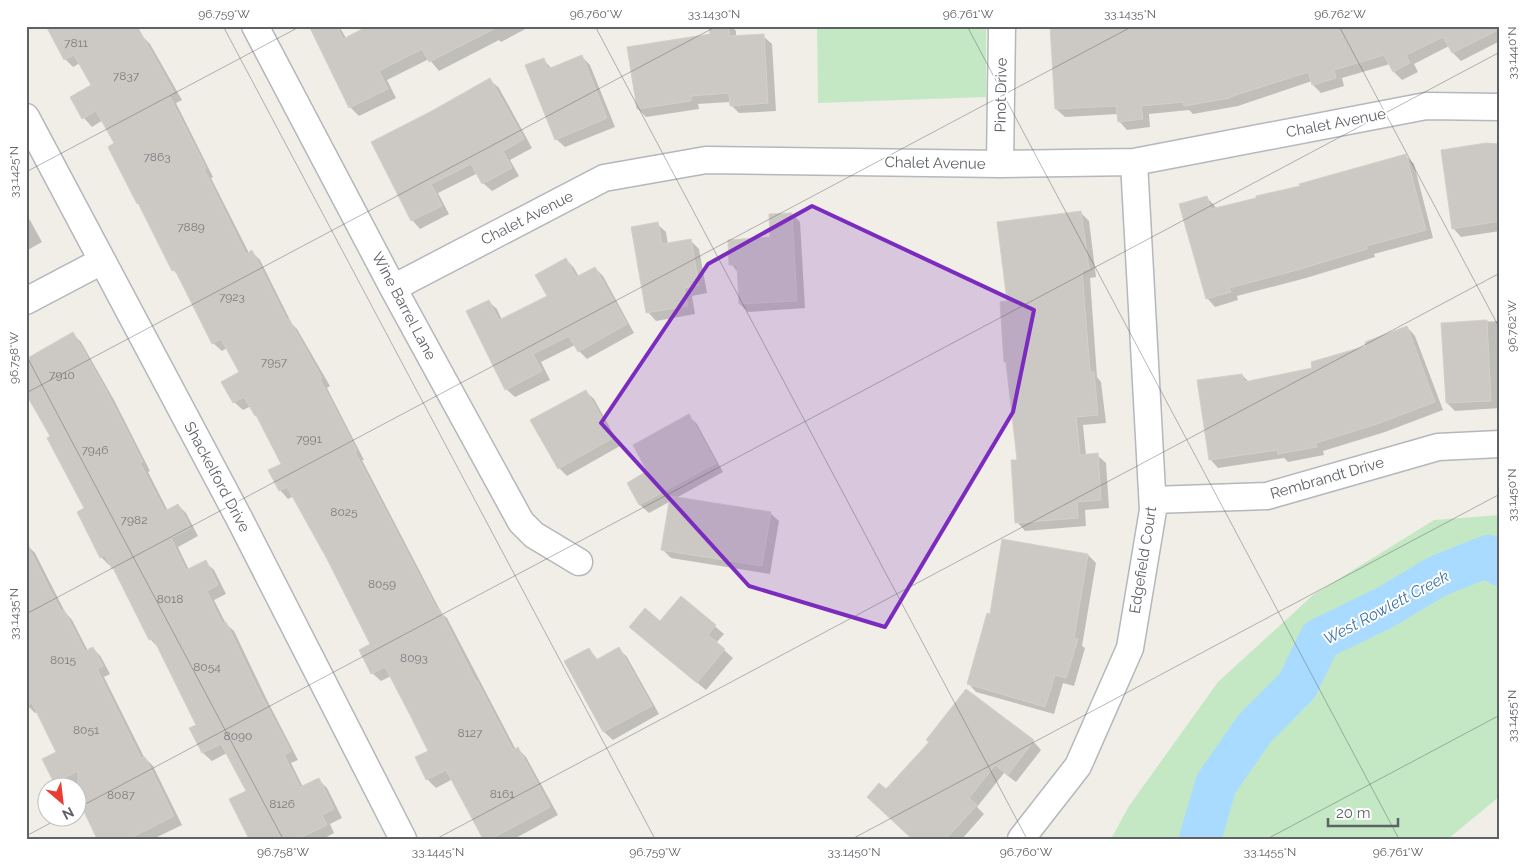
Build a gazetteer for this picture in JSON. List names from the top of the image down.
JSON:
{
  "streets": {
    "street": [
      "Pinot Drive",
      "Chalet Avenue",
      "Wine Barrel Lane",
      "Shackelford Drive",
      "Rembrandt Drive",
      "Edgefield Court"
    ]
  },
  "crossings": [
    ["Pinot Drive", "Chalet Avenue"],
    ["Chalet Avenue", "Wine Barrel Lane"],
    ["Chalet Avenue", "Edgefield Court"],
    ["Rembrandt Drive", "Edgefield Court"]
  ],
  "water": ["West Rowlett Creek"],
  "house_numbers": [
    "7811",
    "7837",
    "7863",
    "7889",
    "7923",
    "7957",
    "7910",
    "7991",
    "7946",
    "8025",
    "7982",
    "8059",
    "8018",
    "8093",
    "8015",
    "8054",
    "8051",
    "8127",
    "8090",
    "8161",
    "8087",
    "8126"
  ],
  "scale_bar": "20 m",
  "north": "bottom right",
  "coordinates": [
    "96.759°W",
    "96.760°W",
    "33.1430°N",
    "96.761°W",
    "33.1435°N",
    "96.762°W",
    "33.1440°N",
    "33.1425°N",
    "96.758°W",
    "33.1450°N",
    "33.1455°N",
    "33.1445°N"
  ]
}
